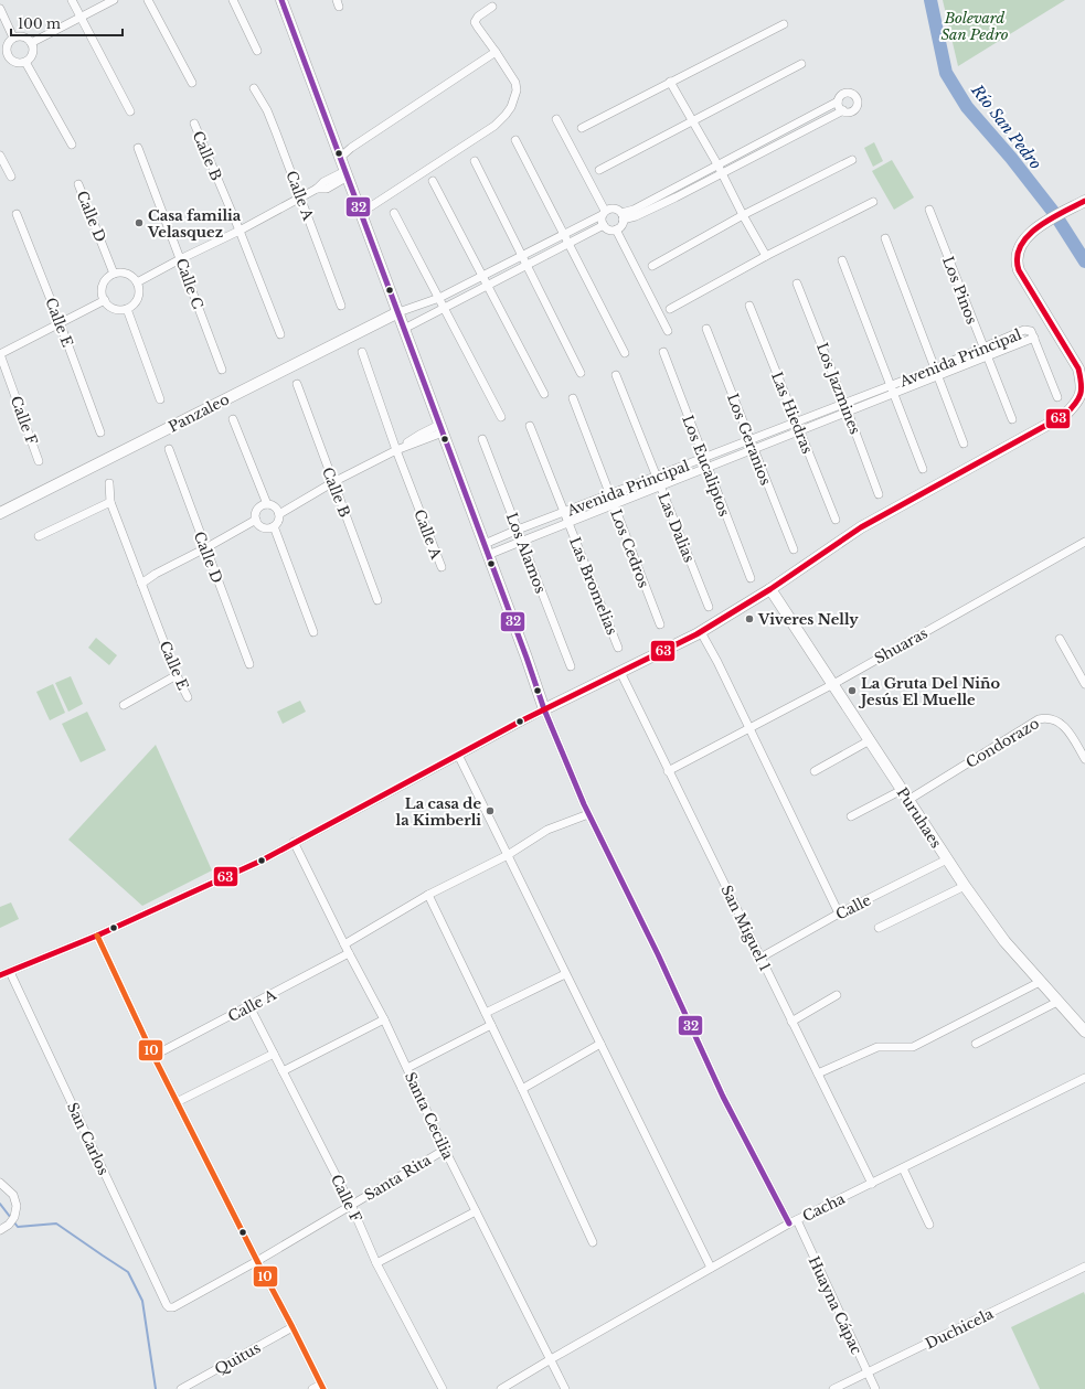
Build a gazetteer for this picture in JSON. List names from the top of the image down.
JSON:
{
  "streets": {
    "street": [
      "Calle B",
      "Calle A",
      "Calle D",
      "Calle C",
      "Los Pinos",
      "Calle E",
      "Avenida Principal",
      "Los Jazmines",
      "Panzaleo",
      "Las Hiedras",
      "Calle F",
      "Los Geranios",
      "Los Eucaliptos",
      "Las Dalias",
      "Los Cedros",
      "Los Alamos",
      "Las Bromelias",
      "Shuaras",
      "Condorazo",
      "Puruhaes",
      "Calle",
      "San Miguel 1",
      "Santa Cecilia",
      "San Carlos",
      "Santa Rita",
      "Cacha",
      "Huayna Cápac",
      "Duchicela",
      "Quitus"
    ]
  },
  "crossings": [
    ["Calle A", "Calle F"],
    ["Calle A", "Santa Cecilia"],
    ["Los Pinos", "Avenida Principal"],
    ["Avenida Principal", "Los Jazmines"],
    ["Avenida Principal", "Las Hiedras"],
    ["Avenida Principal", "Los Geranios"],
    ["Avenida Principal", "Los Eucaliptos"],
    ["Avenida Principal", "Las Dalias"],
    ["Avenida Principal", "Los Cedros"],
    ["Avenida Principal", "Los Alamos"],
    ["Avenida Principal", "Las Bromelias"],
    ["Calle F", "Santa Rita"],
    ["Shuaras", "Puruhaes"],
    ["Shuaras", "San Miguel 1"],
    ["Condorazo", "Puruhaes"],
    ["Puruhaes", "Calle"],
    ["Calle", "San Miguel 1"],
    ["San Miguel 1", "Cacha"],
    ["Santa Cecilia", "Santa Rita"],
    ["Santa Cecilia", "Cacha"],
    ["San Carlos", "Santa Rita"],
    ["Cacha", "Huayna Cápac"],
    ["Huayna Cápac", "Duchicela"]
  ],
  "water": ["Río San Pedro"],
  "parks": ["Bolevard San Pedro"],
  "places": [
    "Casa familia Velasquez",
    "Viveres Nelly",
    "La Gruta Del Niño Jesús El Muelle",
    "La casa de la Kimberli"
  ],
  "lines": ["transit line 32", "transit line 63", "transit line 10"],
  "scale_bar": "100 m"
}
